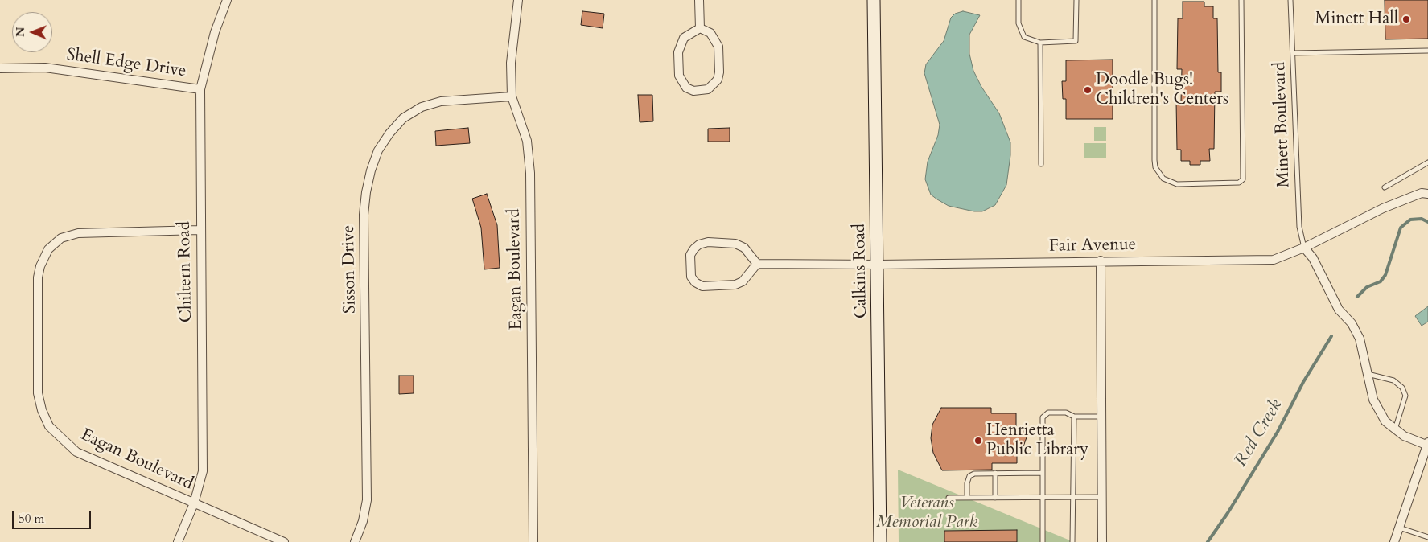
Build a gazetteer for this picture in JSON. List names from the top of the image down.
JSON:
{
  "streets": {
    "main road": ["Calkins Road"],
    "street": [
      "Shell Edge Drive",
      "Fair Avenue",
      "Sisson Drive",
      "Eagan Boulevard",
      "Chiltern Road"
    ],
    "lane": ["Minett Boulevard"]
  },
  "crossings": [
    ["Shell Edge Drive", "Chiltern Road"],
    ["Minett Boulevard", "Fair Avenue"],
    ["Fair Avenue", "Calkins Road"],
    ["Sisson Drive", "Eagan Boulevard"],
    ["Eagan Boulevard", "Chiltern Road"]
  ],
  "water": ["Red Creek"],
  "parks": ["Veterans Memorial Park"],
  "places": ["Minett Hall", "Doodle Bugs! Children's Centers", "Henrietta Public Library"],
  "scale_bar": "50 m",
  "north": "left"
}
